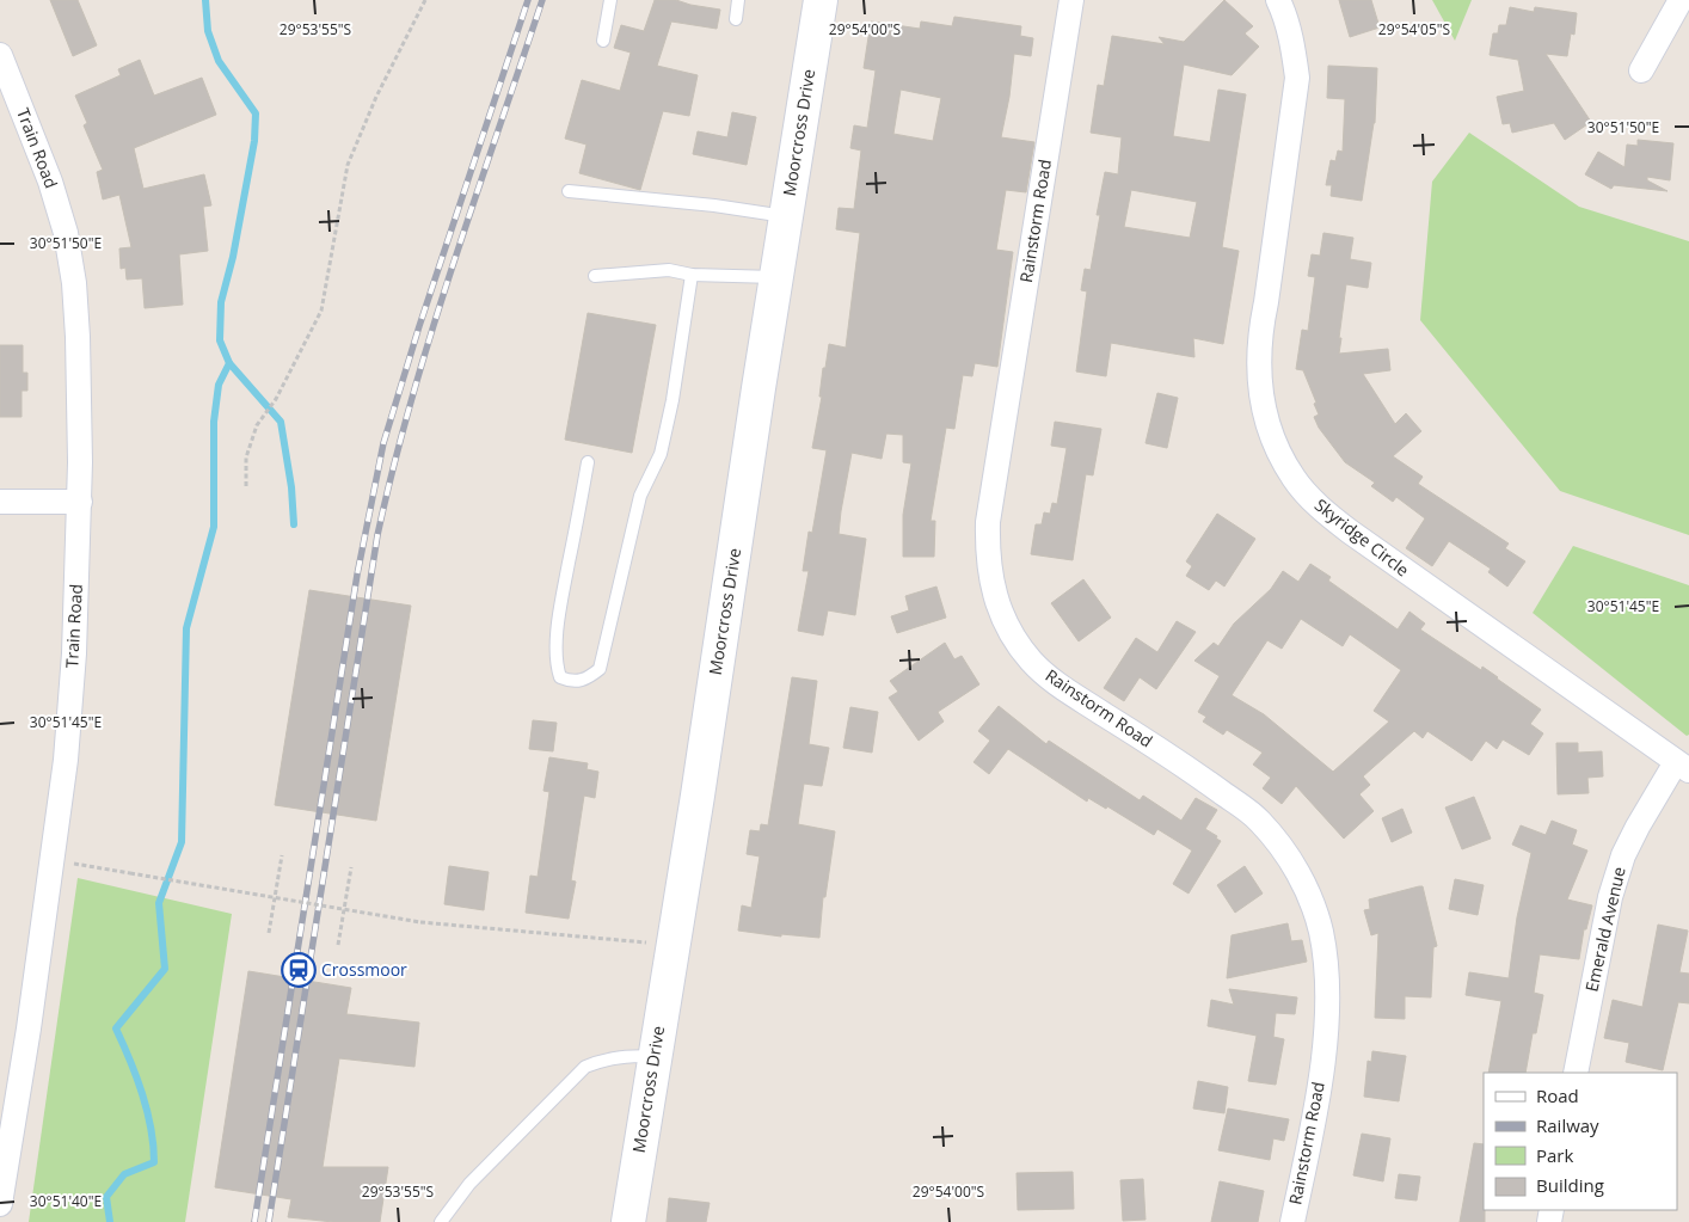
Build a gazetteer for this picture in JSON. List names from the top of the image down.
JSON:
{
  "streets": {
    "street": [
      "Moorcross Drive",
      "Train Road",
      "Rainstorm Road",
      "Skyridge Circle",
      "Emerald Avenue"
    ]
  },
  "crossings": [
    ["Skyridge Circle", "Emerald Avenue"]
  ],
  "places": {
    "station": ["Crossmoor"]
  },
  "legend": [
    "Road",
    "Railway",
    "Park",
    "Building"
  ],
  "coordinates": [
    "29°53'55\"S",
    "29°54'00\"S",
    "29°54'05\"S",
    "30°51'50\"E",
    "30°51'45\"E",
    "30°51'40\"E"
  ]
}
